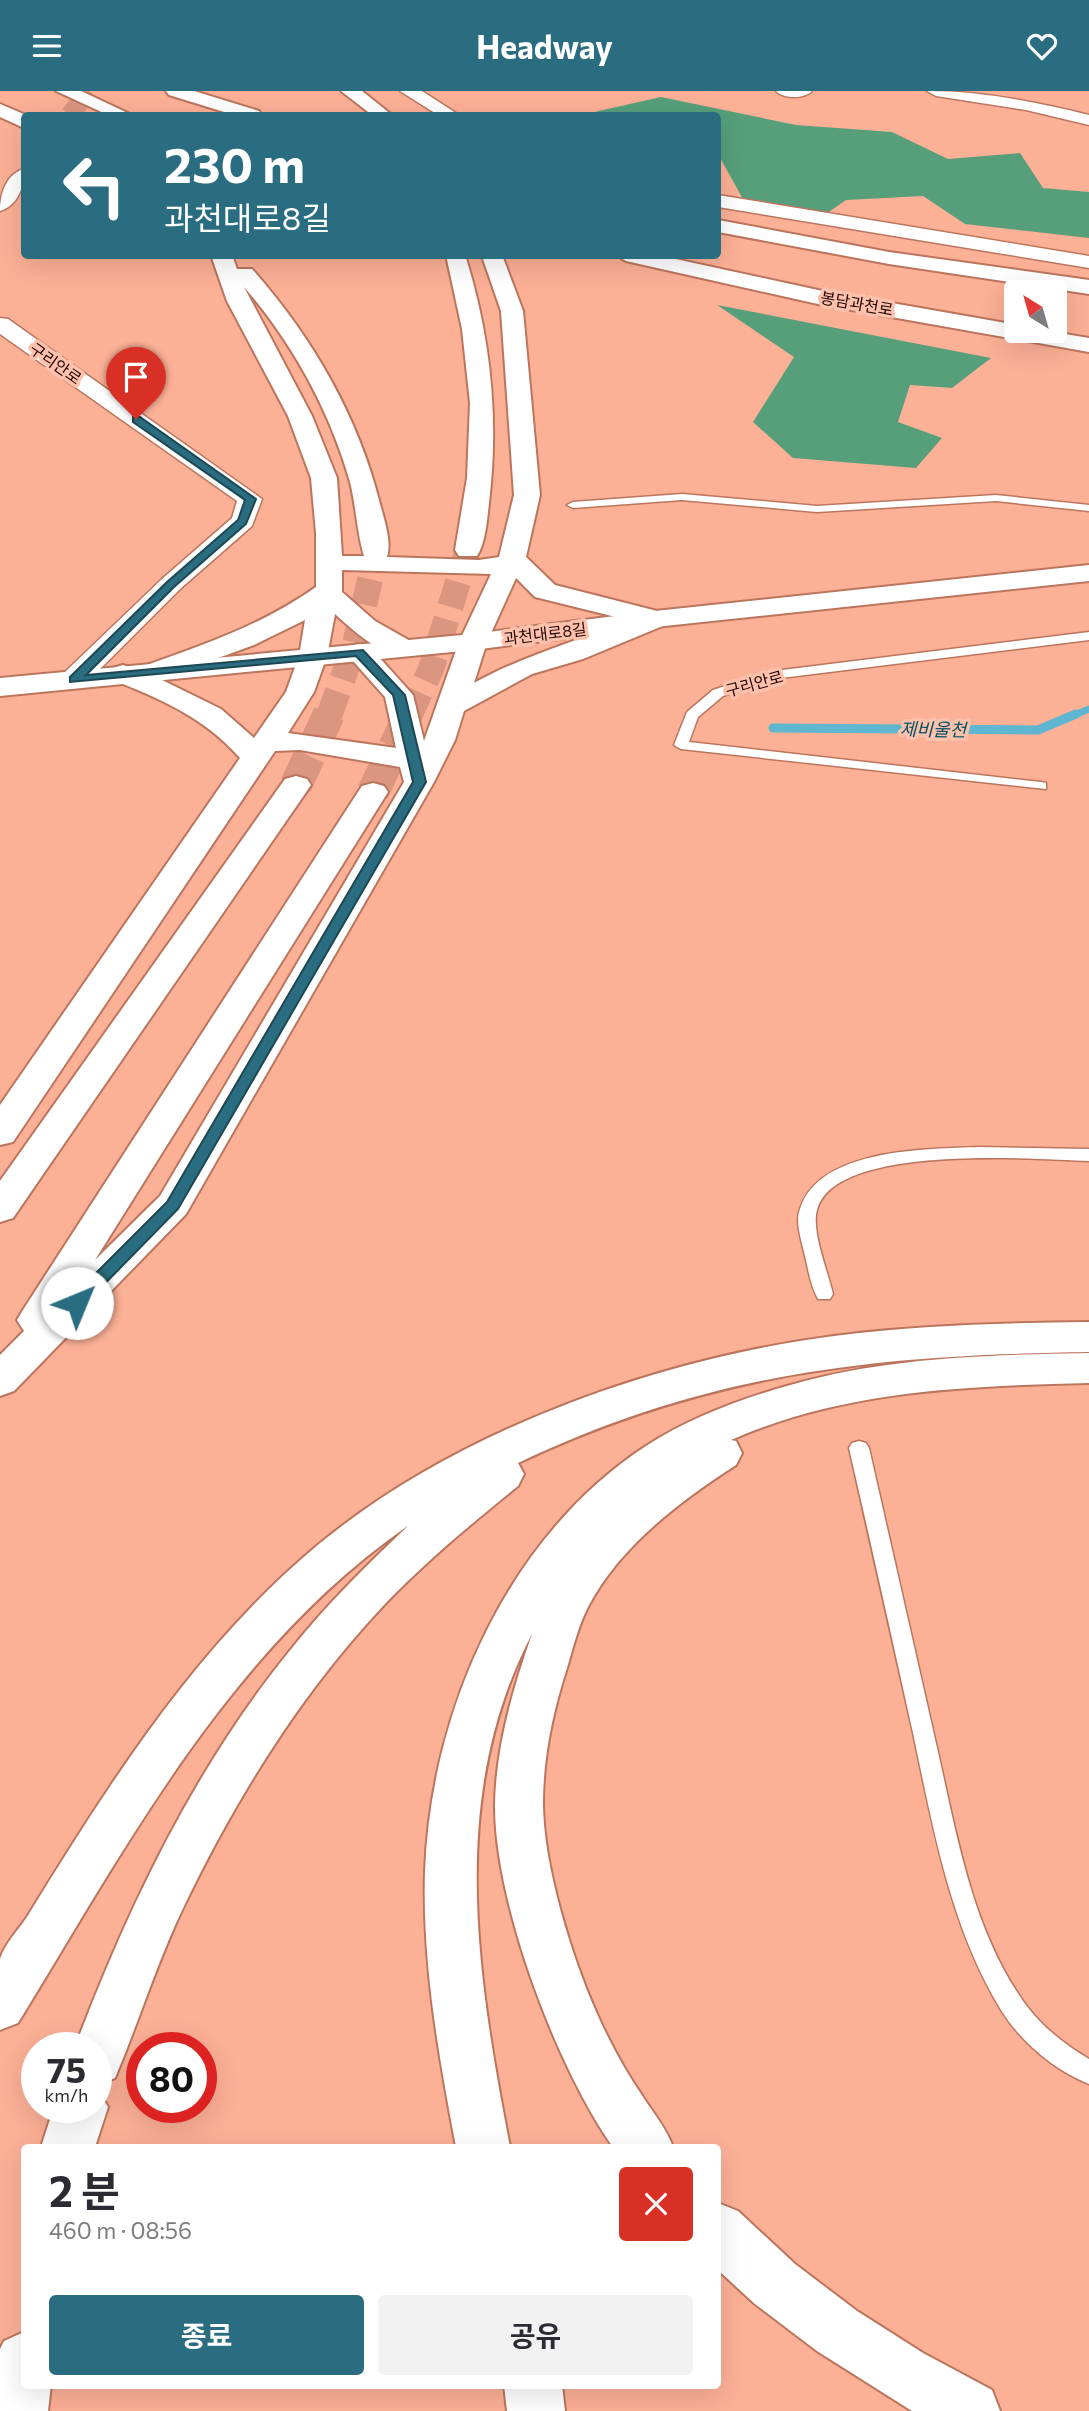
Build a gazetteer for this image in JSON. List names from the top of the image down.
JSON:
{
  "streets": {
    "main road": ["봉담과천로", "과천대로8길"],
    "street": ["구리안로"]
  },
  "crossings": [
    ["구리안로", "과천대로8길"]
  ],
  "water": ["제비울천"],
  "north": "top left",
  "page": {
    "header": "Headway",
    "turn": ["230 m", "과천대로8길"],
    "speed": "75 km/h",
    "limit": "80",
    "heading": ["2 분", "460 m · 08:56"],
    "buttons": ["종료", "공유"]
  }
}
